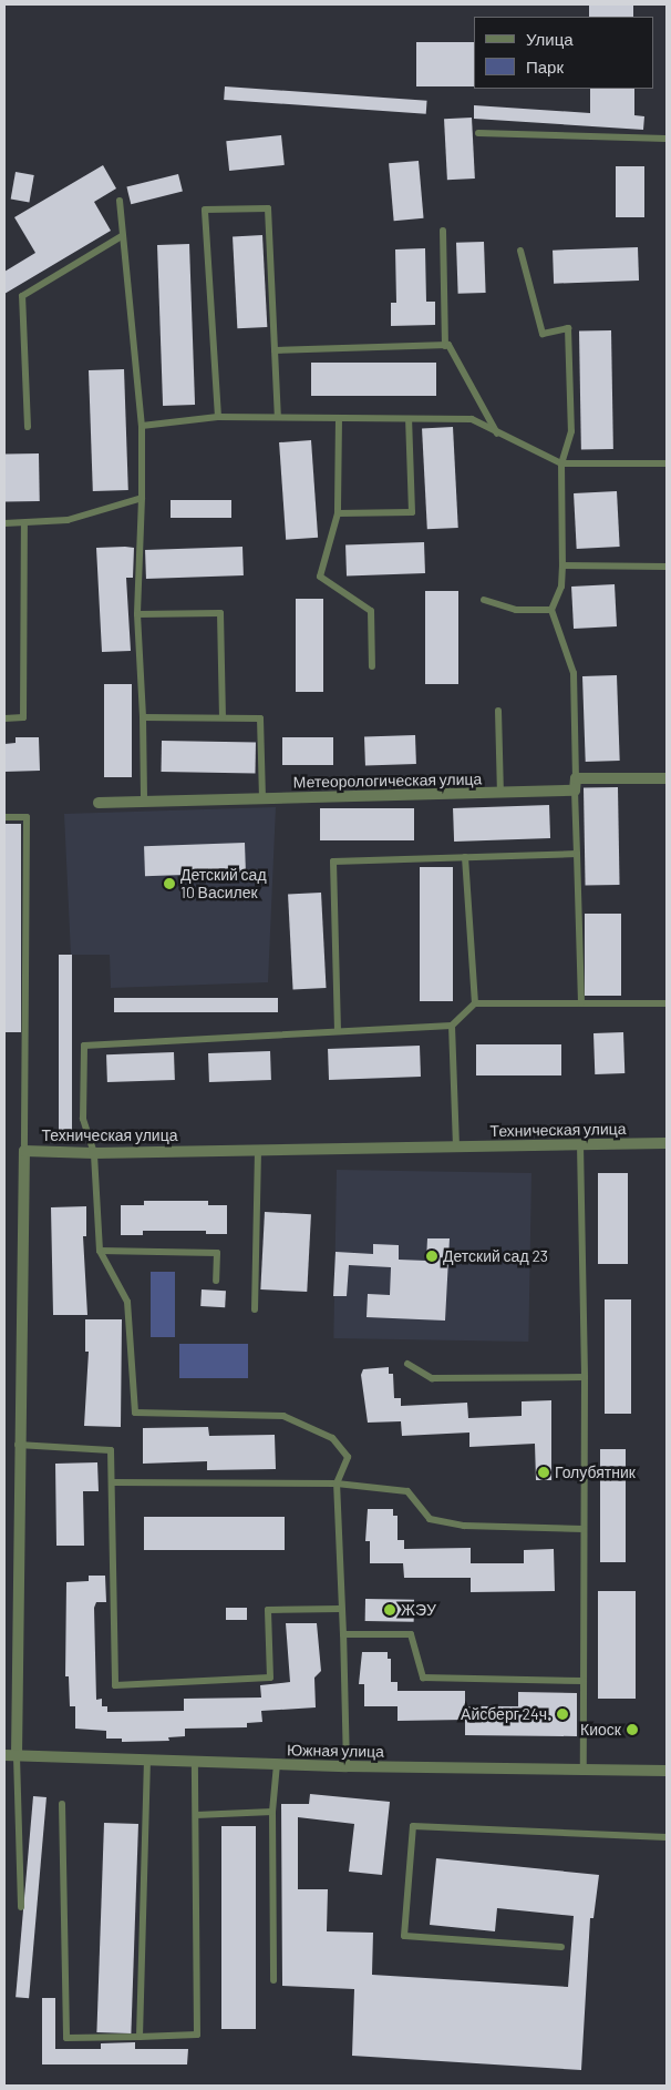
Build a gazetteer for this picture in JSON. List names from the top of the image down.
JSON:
{
  "streets": {
    "street": ["Метеорологическая улица", "Техническая улица", "Южная улица"]
  },
  "crossings": [
    ["Техническая улица", "Южная улица"]
  ],
  "places": [
    "Детский сад 10 Василек",
    "Детский сад 23",
    "Голубятник",
    "ЖЭУ",
    "Айсберг 24ч.",
    "Киоск"
  ],
  "legend": ["Улица", "Парк"]
}
